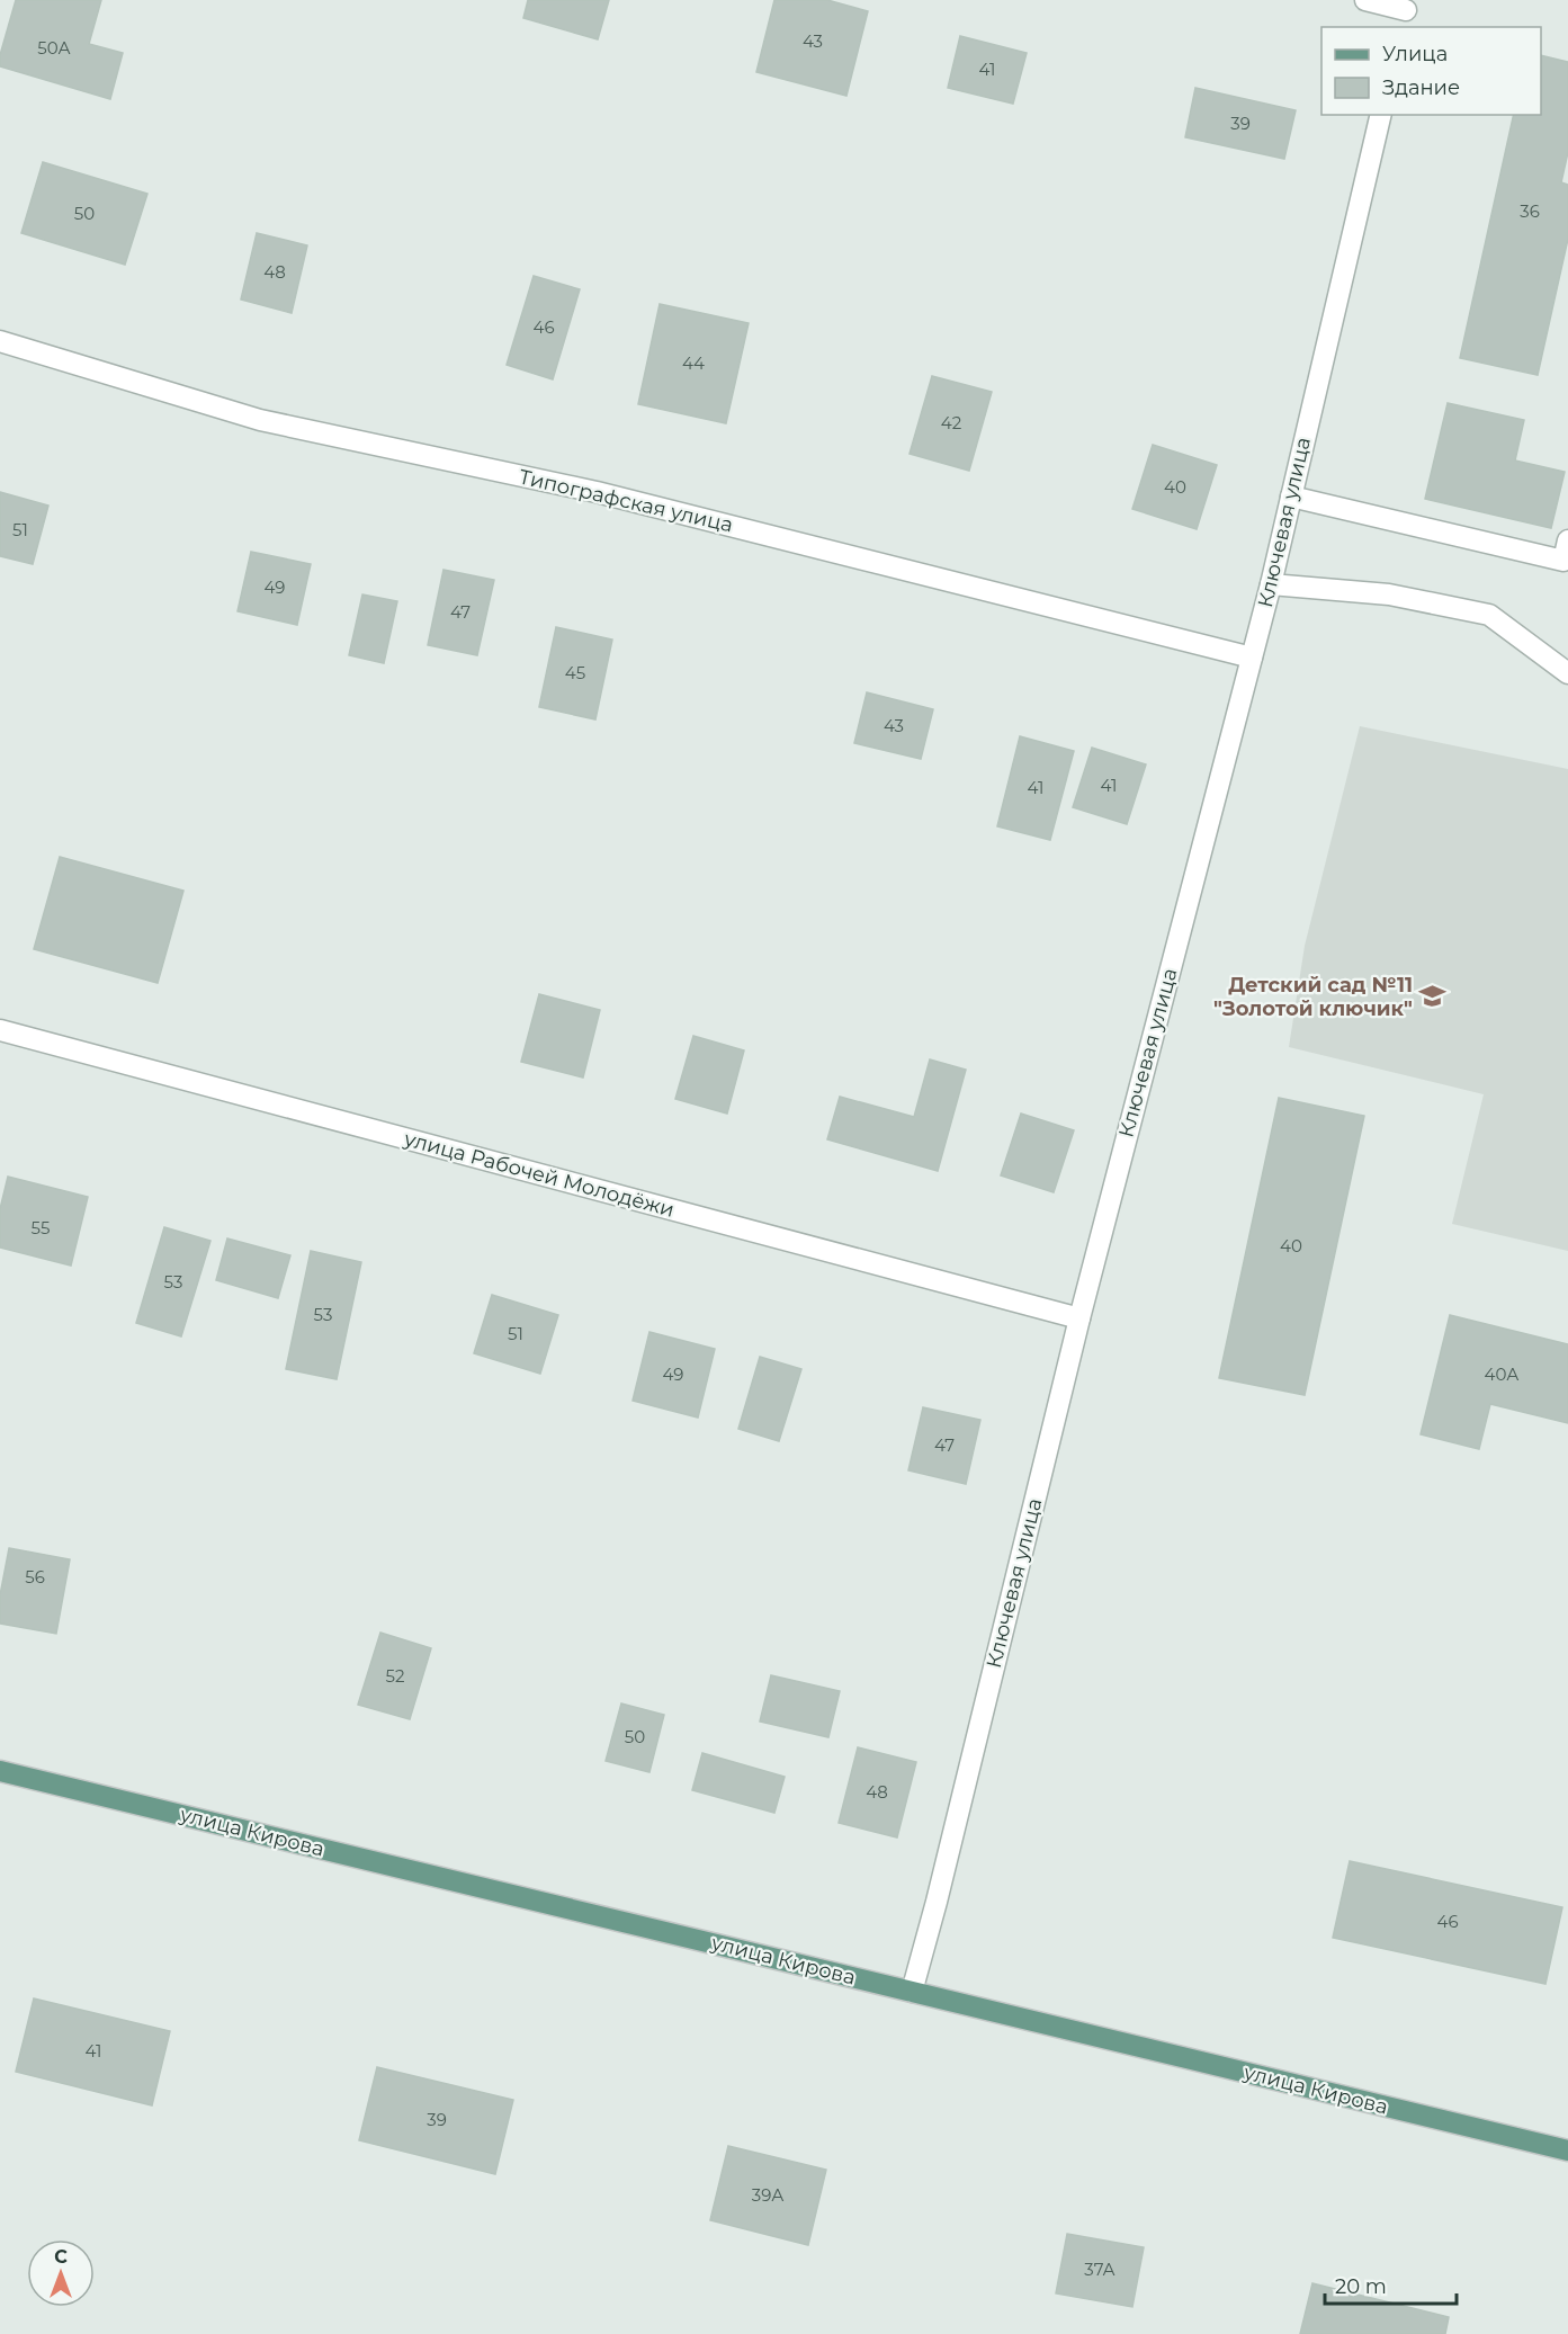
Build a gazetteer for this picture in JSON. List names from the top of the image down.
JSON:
{
  "streets": {
    "main road": ["улица Кирова"],
    "street": ["Типографская улица", "Ключевая улица", "улица Рабочей Молодёжи"]
  },
  "crossings": [
    ["Типографская улица", "Ключевая улица"],
    ["Ключевая улица", "улица Рабочей Молодёжи"],
    ["Ключевая улица", "улица Кирова"]
  ],
  "places": {
    "school or university": ["Детский сад №11 \"Золотой ключик\""]
  },
  "house_numbers": [
    "43",
    "50А",
    "41",
    "39",
    "36",
    "50",
    "48",
    "46",
    "44",
    "42",
    "40",
    "51",
    "49",
    "47",
    "45",
    "43",
    "41",
    "41",
    "55",
    "40",
    "53",
    "53",
    "51",
    "49",
    "40А",
    "47",
    "56",
    "52",
    "50",
    "48",
    "46",
    "41",
    "39",
    "39А",
    "37А"
  ],
  "legend": ["Улица", "Здание"],
  "scale_bar": "20 m",
  "north": "top"
}
